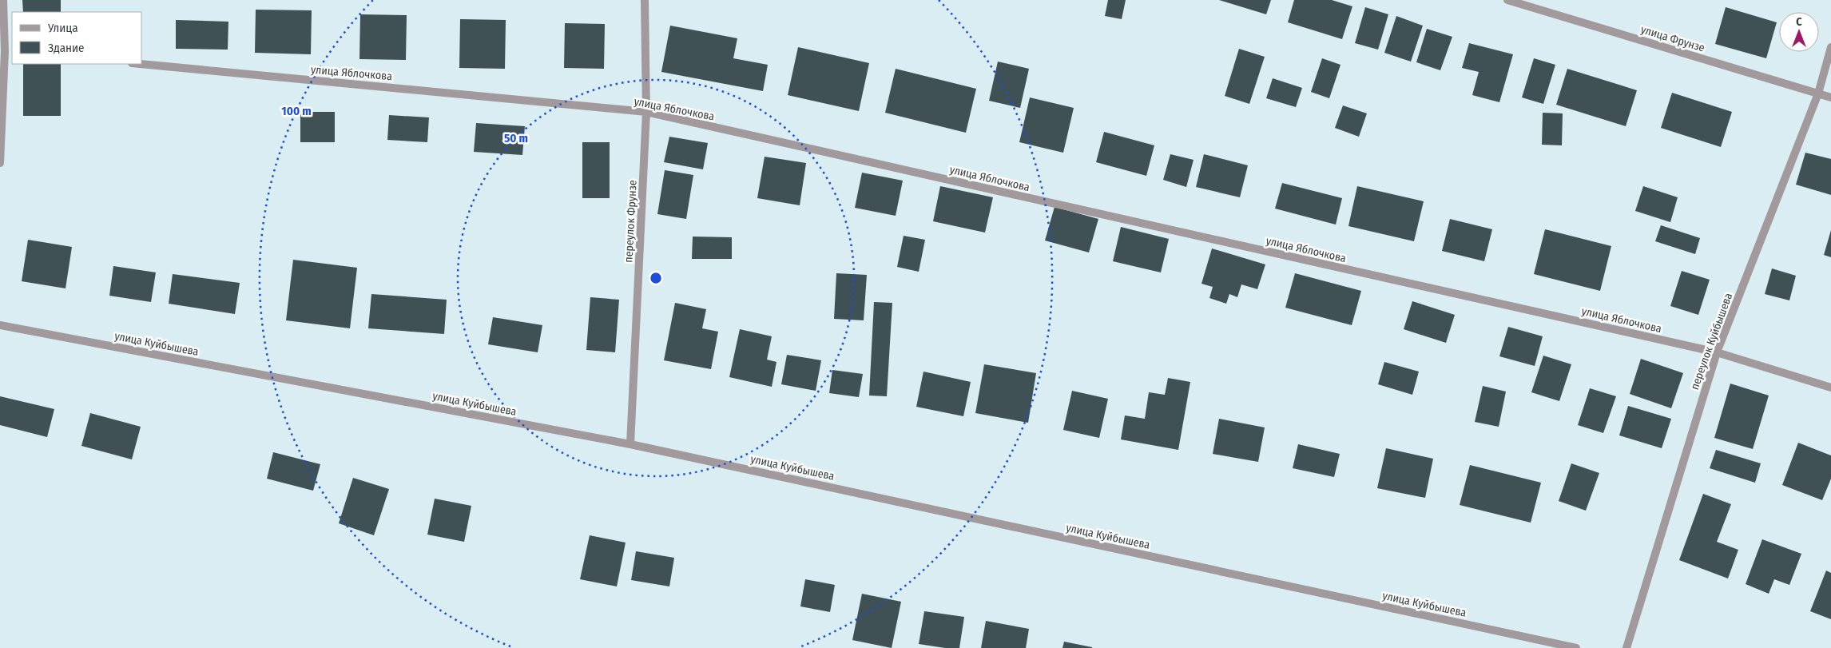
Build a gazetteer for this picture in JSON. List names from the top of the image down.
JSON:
{
  "streets": {
    "street": [
      "улица Фрунзе",
      "улица Яблочкова",
      "переулок Фрунзе",
      "переулок Куйбышева",
      "улица Куйбышева"
    ]
  },
  "crossings": [
    ["улица Фрунзе", "переулок Куйбышева"],
    ["улица Яблочкова", "переулок Фрунзе"],
    ["улица Яблочкова", "переулок Куйбышева"],
    ["переулок Фрунзе", "улица Куйбышева"]
  ],
  "legend": ["Улица", "Здание"],
  "north": "top",
  "rings": ["100 m", "50 m"]
}
